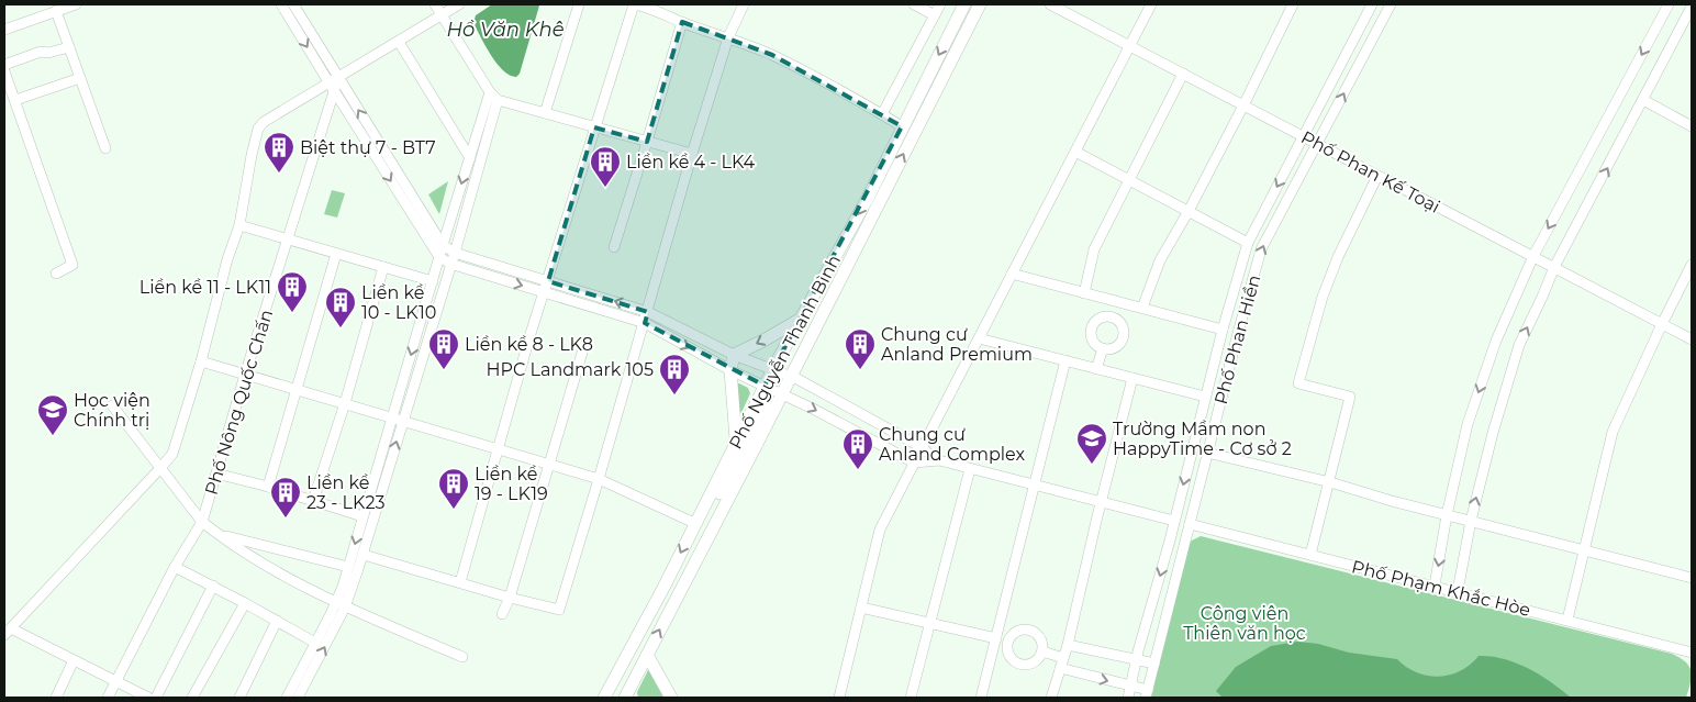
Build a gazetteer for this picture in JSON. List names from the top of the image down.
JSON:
{
  "streets": {
    "main road": ["Phố Nguyễn Thanh Bình"],
    "street": [
      "Phố Phan Kế Toại",
      "Phố Phan Hiền",
      "Phố Nông Quốc Chấn",
      "Phố Phạm Khắc Hòe"
    ]
  },
  "crossings": [
    ["Phố Phan Kế Toại", "Phố Phan Hiền"],
    ["Phố Phan Hiền", "Phố Phạm Khắc Hòe"]
  ],
  "water": ["Hồ Văn Khê"],
  "parks": ["Công viên Thiên văn học"],
  "places": {
    "building": [
      "Biệt thự 7 - BT7",
      "Liền kề 4 - LK4",
      "Liền kề 11 - LK11",
      "Liền kề 10 - LK10",
      "Liền kề 8 - LK8",
      "Chung cư Anland Premium",
      "HPC Landmark 105",
      "Chung cư Anland Complex",
      "Liền kề 19 - LK19",
      "Liền kề 23 - LK23"
    ],
    "school or university": ["Học viện Chính trị", "Trường Mầm non HappyTime - Cơ sở 2"]
  }
}
